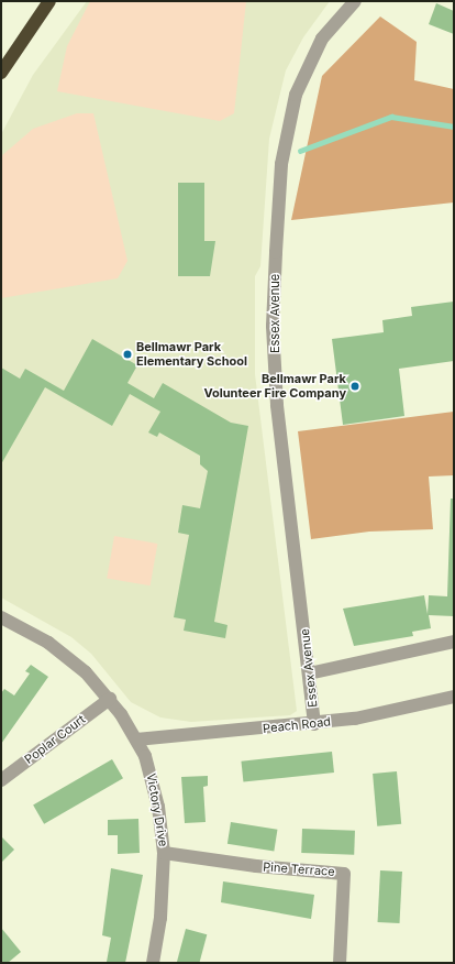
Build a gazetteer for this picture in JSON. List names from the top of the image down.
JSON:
{
  "streets": {
    "street": [
      "Essex Avenue",
      "Peach Road",
      "Poplar Court",
      "Victory Drive",
      "Pine Terrace"
    ]
  },
  "crossings": [
    ["Essex Avenue", "Peach Road"],
    ["Peach Road", "Victory Drive"],
    ["Poplar Court", "Victory Drive"],
    ["Victory Drive", "Pine Terrace"]
  ],
  "places": ["Bellmawr Park Elementary School", "Bellmawr Park Volunteer Fire Company"]
}
